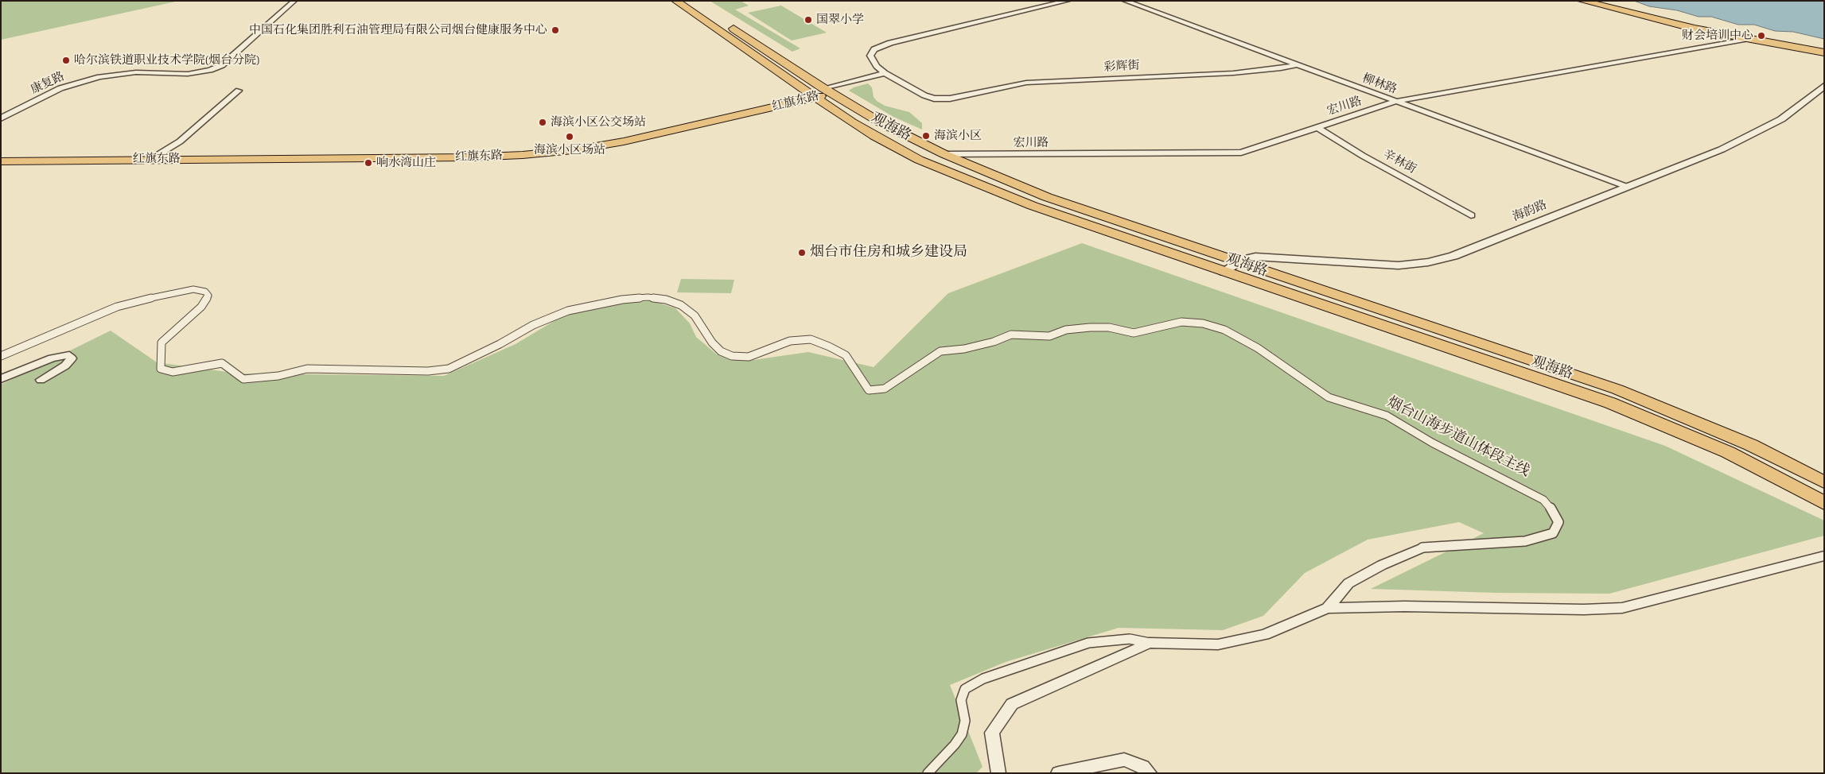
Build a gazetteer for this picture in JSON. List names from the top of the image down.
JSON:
{
  "streets": {
    "main road": ["红旗东路", "观海路"],
    "street": [
      "彩辉街",
      "康复路",
      "柳林路",
      "宏川路",
      "辛林街",
      "海韵路",
      "烟台山海步道山体段主线"
    ]
  },
  "crossings": [
    ["彩辉街", "柳林路"],
    ["柳林路", "宏川路"],
    ["柳林路", "海韵路"],
    ["红旗东路", "观海路"],
    ["宏川路", "观海路"],
    ["宏川路", "辛林街"],
    ["观海路", "海韵路"]
  ],
  "places": [
    "国翠小学",
    "中国石化集团胜利石油管理局有限公司烟台健康服务中心",
    "财会培训中心",
    "哈尔滨铁道职业技术学院(烟台分院)",
    "海滨小区公交场站",
    "海滨小区",
    "海滨小区场站",
    "响水湾山庄",
    "烟台市住房和城乡建设局"
  ]
}
